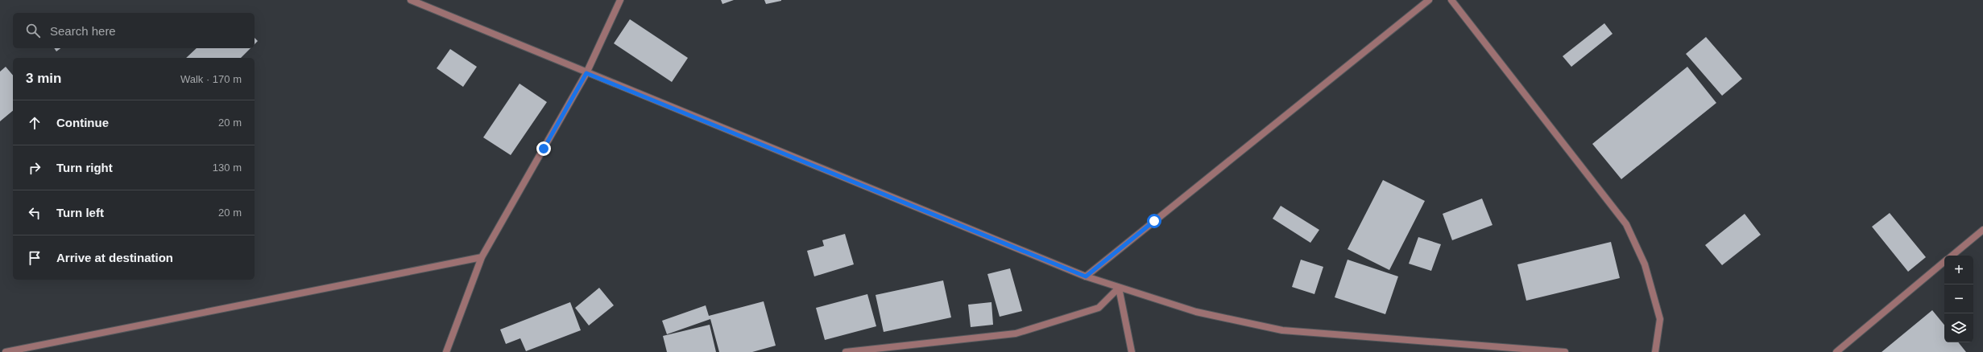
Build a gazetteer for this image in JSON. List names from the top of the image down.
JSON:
{
  "page": {
    "search": "Search here",
    "heading": ["3 min", "Walk · 170 m"],
    "list": [
      ["Continue", "20 m"],
      ["Turn right", "130 m"],
      ["Turn left", "20 m"],
      "Arrive at destination"
    ],
    "map_buttons": ["+", "−"]
  }
}
